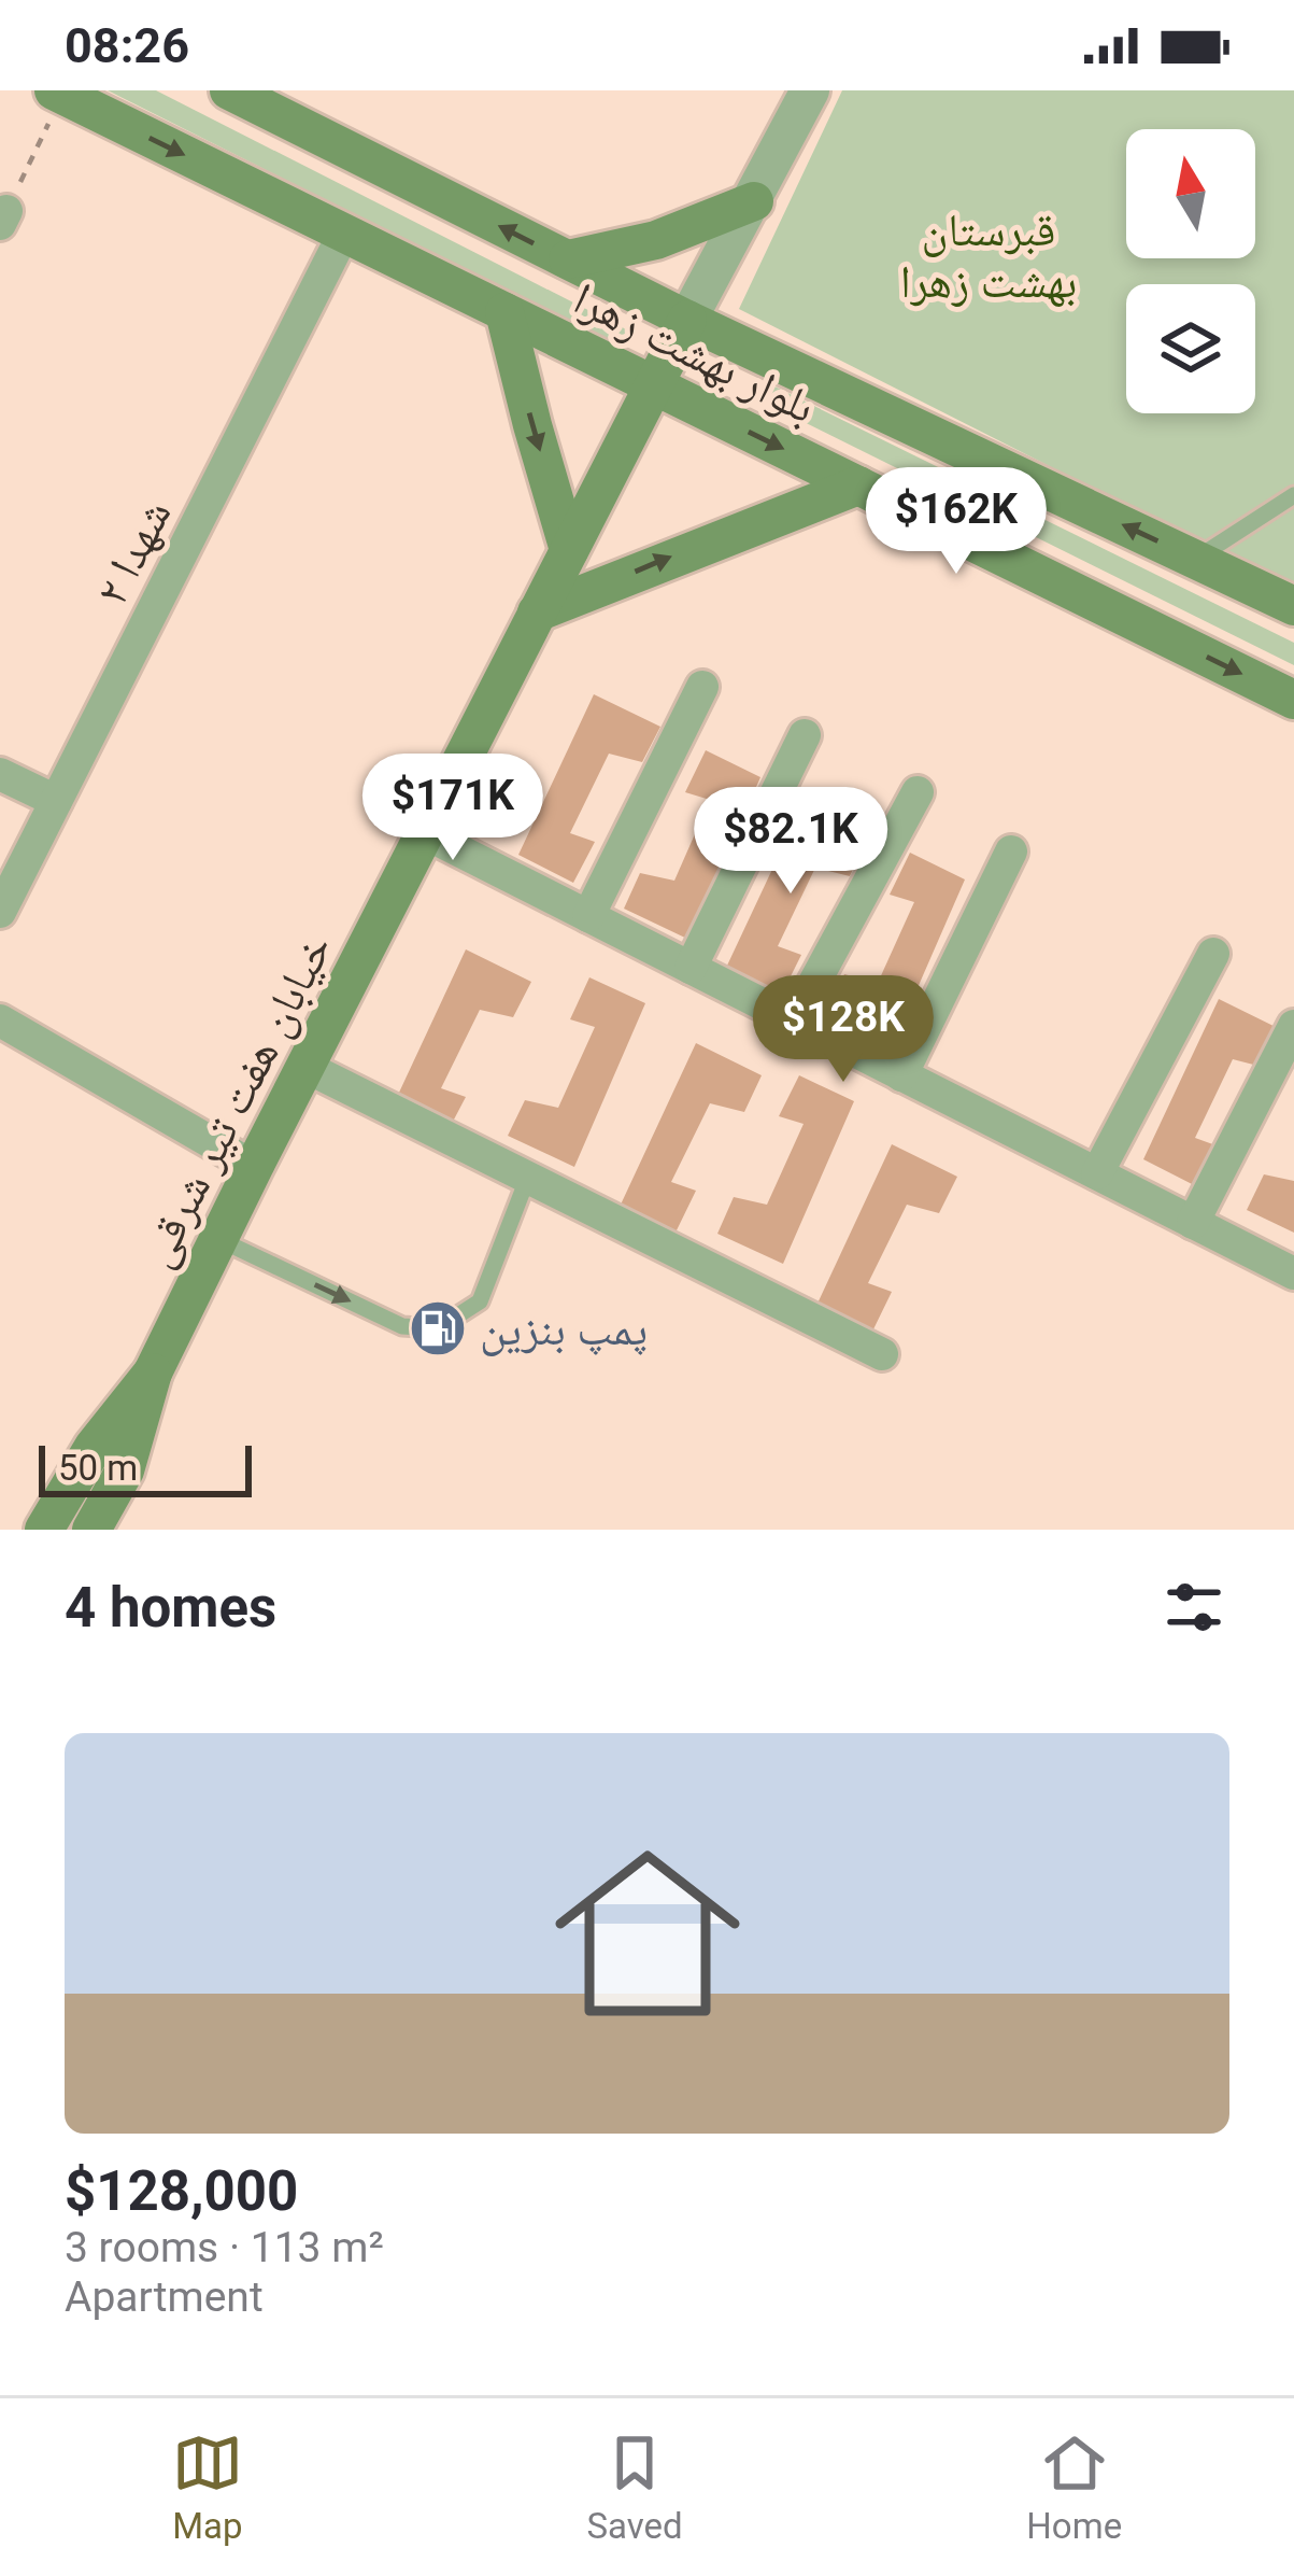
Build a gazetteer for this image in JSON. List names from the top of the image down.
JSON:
{
  "streets": {
    "main road": ["بلوار بهشت زهرا", "خیابان هفت تیر شرقی"],
    "street": ["شهدا ۲"]
  },
  "crossings": [
    ["بلوار بهشت زهرا", "شهدا ۲"],
    ["بلوار بهشت زهرا", "خیابان هفت تیر شرقی"]
  ],
  "parks": ["قبرستان بهشت زهرا"],
  "places": {
    "fuel station": ["پمپ بنزین"]
  },
  "scale_bar": "50 m",
  "north": "top",
  "page": {
    "status": "08:26",
    "price": [
      "$162K",
      "$171K",
      "$82.1K",
      "$128K"
    ],
    "scale": "50 m",
    "heading": "4 homes",
    "list": [
      {
        "name": "$128,000",
        "note": "3 rooms · 113 m² · Apartment"
      }
    ],
    "tabs": ["Map", "Saved", "Home"]
  }
}
